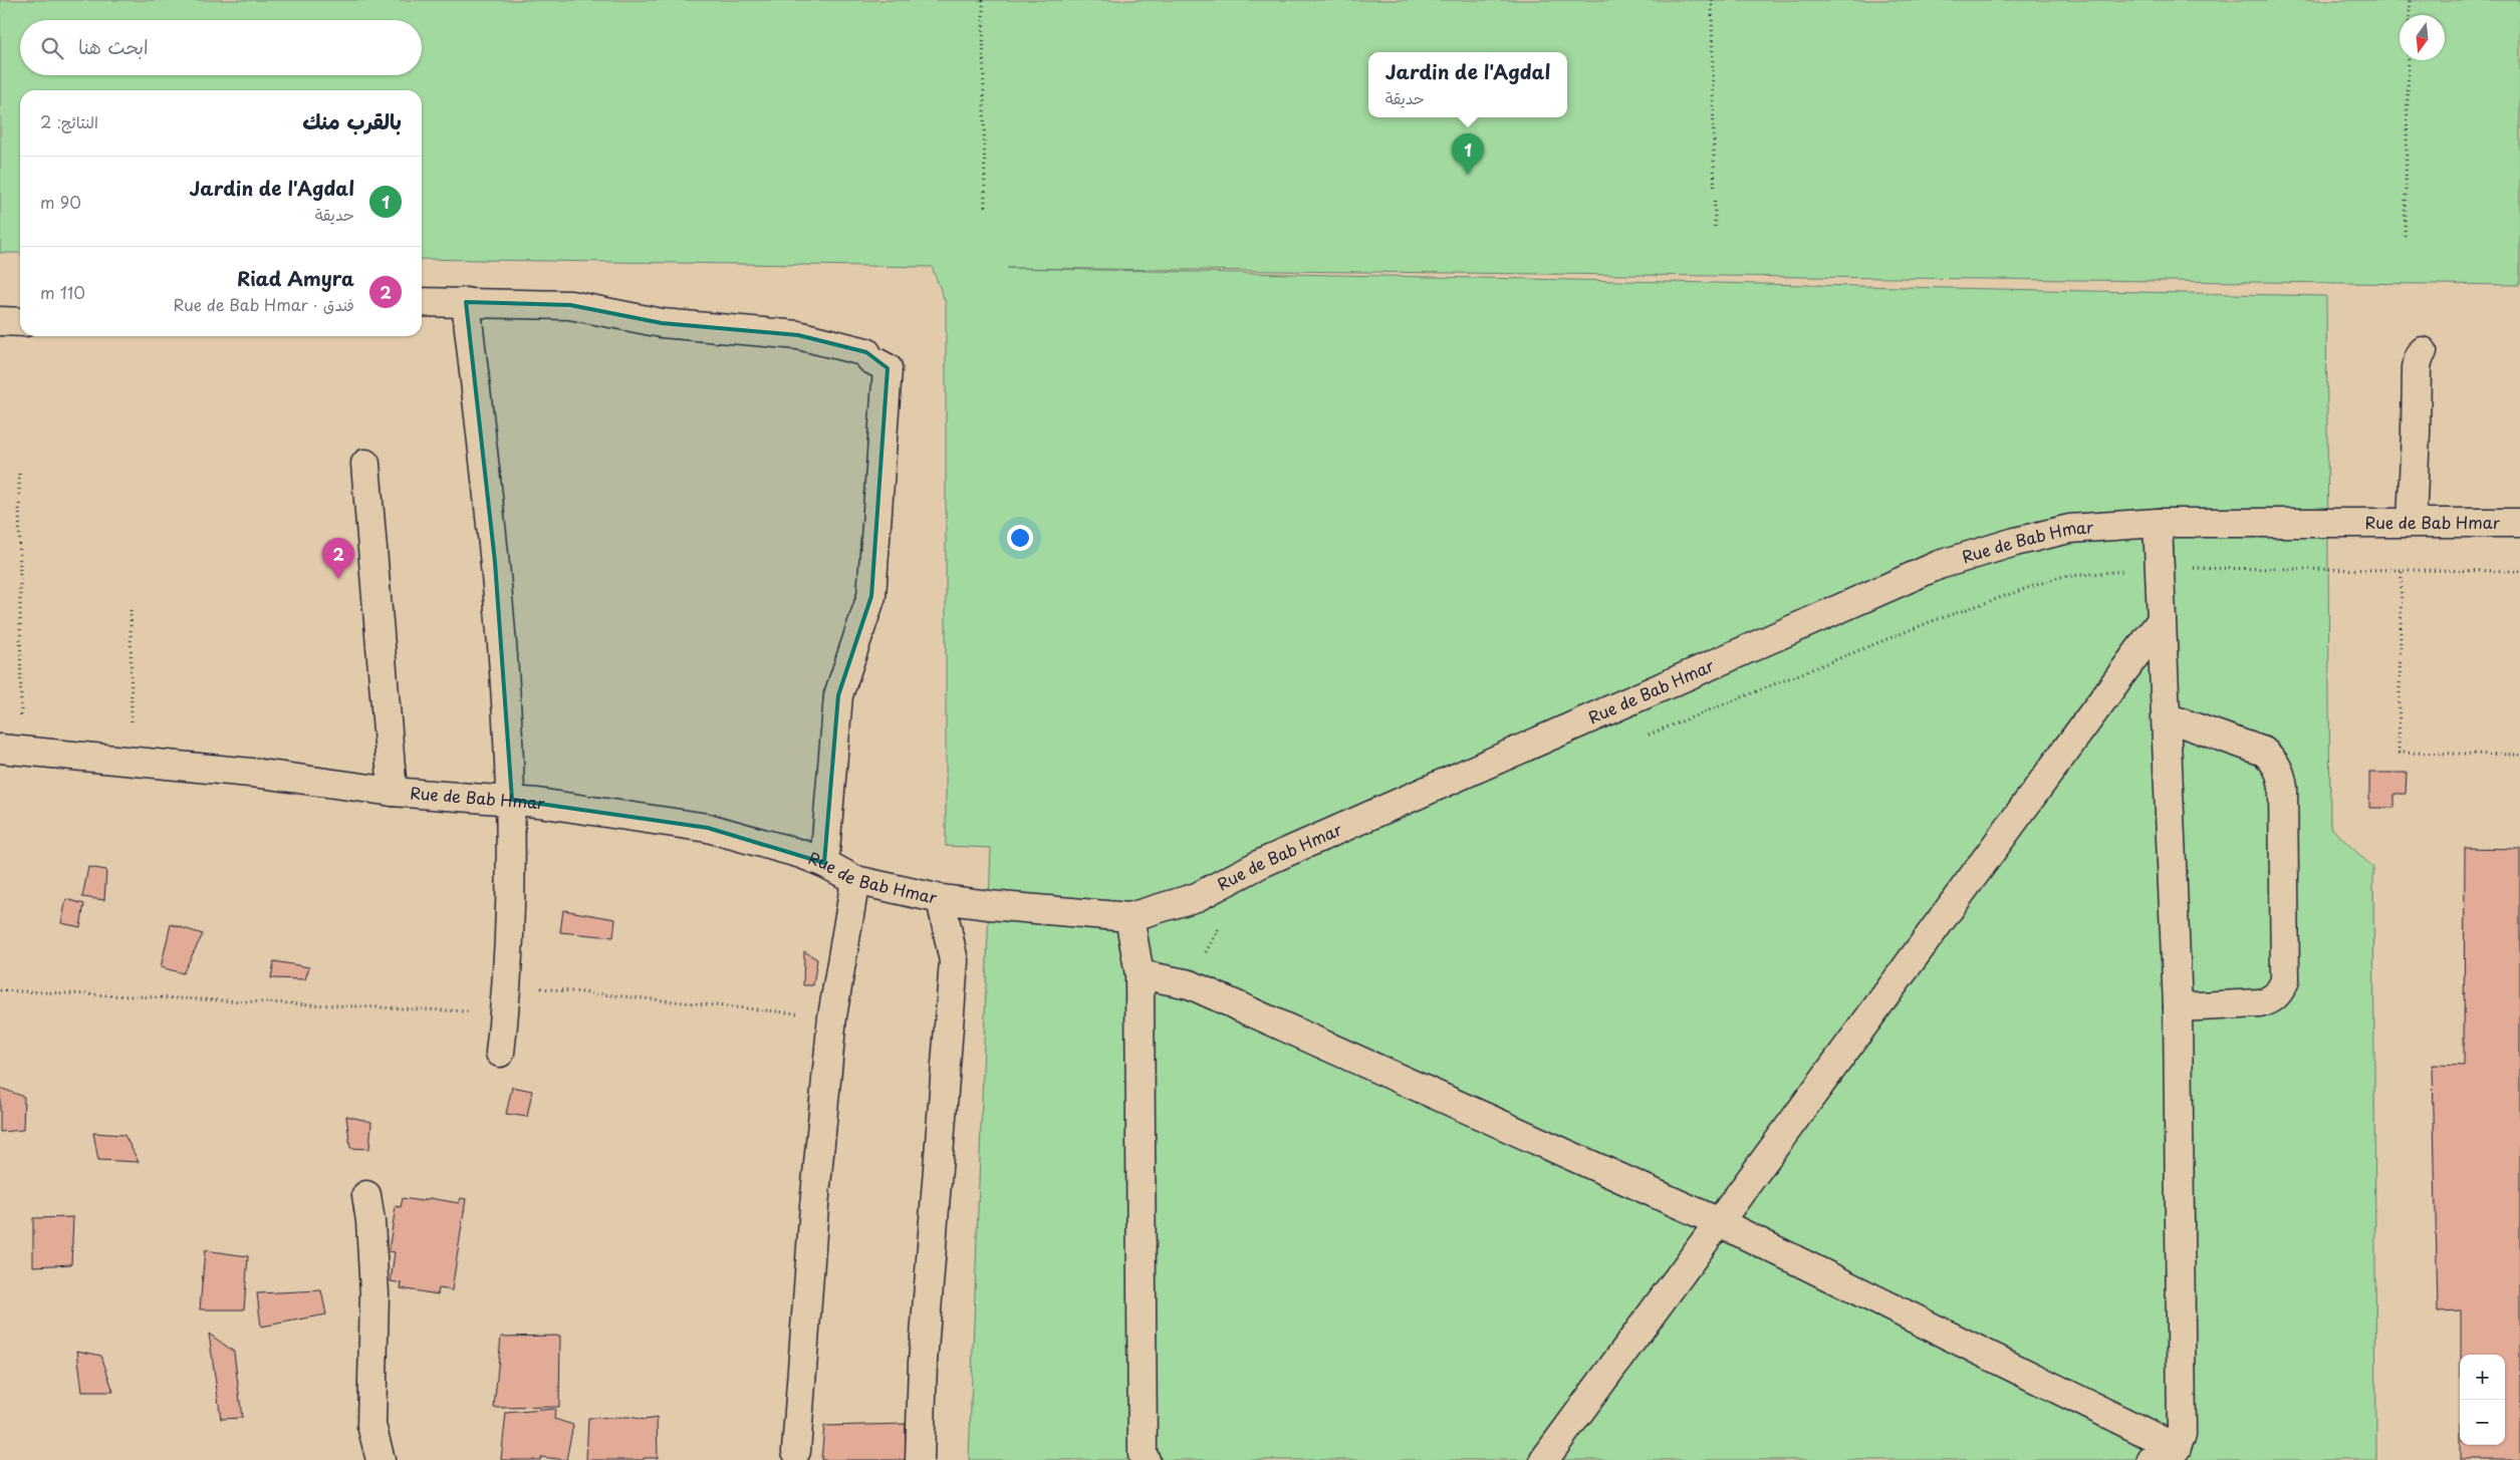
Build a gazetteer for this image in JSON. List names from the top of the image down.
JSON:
{
  "streets": {
    "street": ["Rue de Bab Hmar"]
  },
  "north": "bottom",
  "page": {
    "search": "ابحث هنا",
    "popup": ["Jardin de l'Agdal", "حديقة"],
    "heading": ["بالقرب منك", "النتائج: 2"],
    "pins": ["1", "2"],
    "list": [
      {
        "mark": "1",
        "name": "Jardin de l'Agdal",
        "note": "حديقة",
        "value": "90 m"
      },
      {
        "mark": "2",
        "name": "Riad Amyra",
        "note": "فندق · Rue de Bab Hmar",
        "value": "110 m"
      }
    ],
    "map_buttons": ["+", "−"]
  }
}
